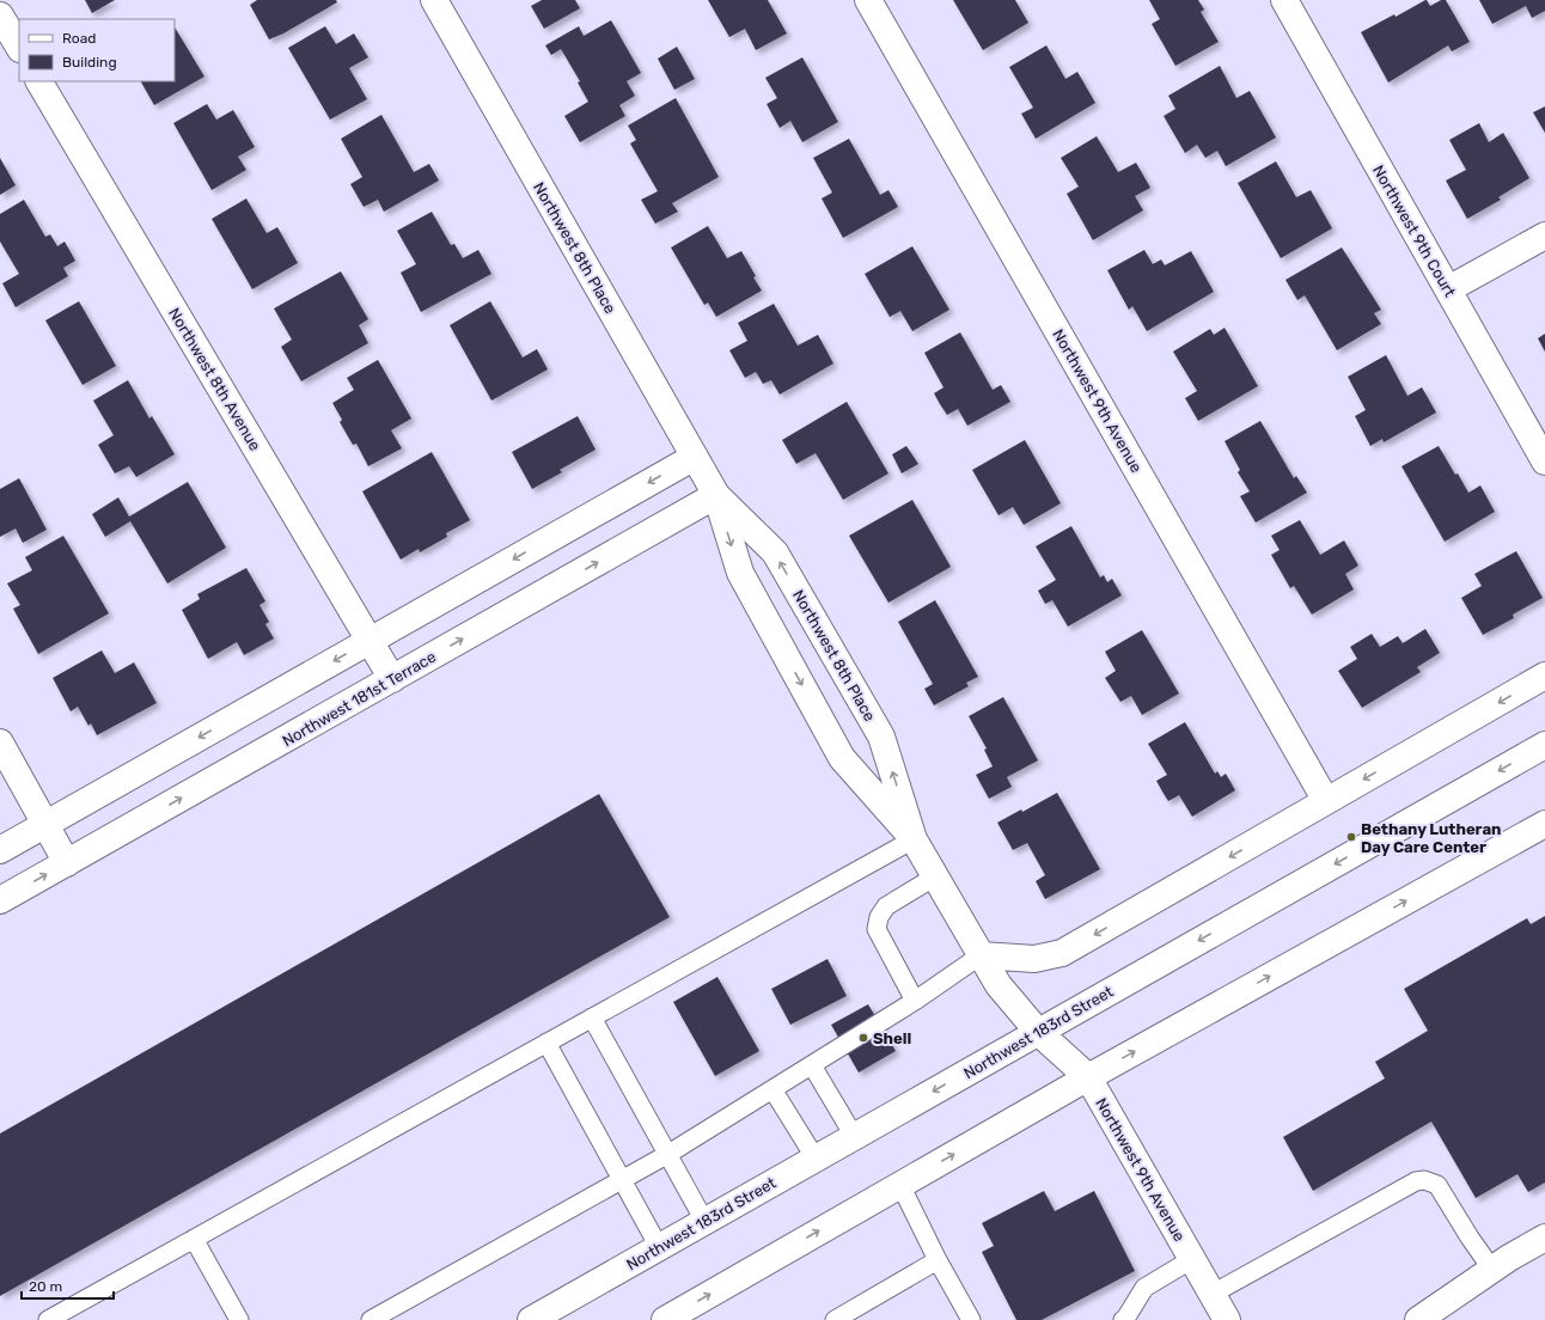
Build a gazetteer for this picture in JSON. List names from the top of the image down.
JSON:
{
  "streets": {
    "street": [
      "Northwest 9th Court",
      "Northwest 8th Place",
      "Northwest 8th Avenue",
      "Northwest 9th Avenue",
      "Northwest 181st Terrace",
      "Northwest 183rd Street"
    ]
  },
  "crossings": [
    ["Northwest 8th Place", "Northwest 9th Avenue"],
    ["Northwest 8th Place", "Northwest 181st Terrace"],
    ["Northwest 8th Place", "Northwest 183rd Street"],
    ["Northwest 8th Avenue", "Northwest 181st Terrace"],
    ["Northwest 9th Avenue", "Northwest 183rd Street"]
  ],
  "places": ["Bethany Lutheran Day Care Center", "Shell"],
  "legend": ["Road", "Building"],
  "scale_bar": "20 m"
}
